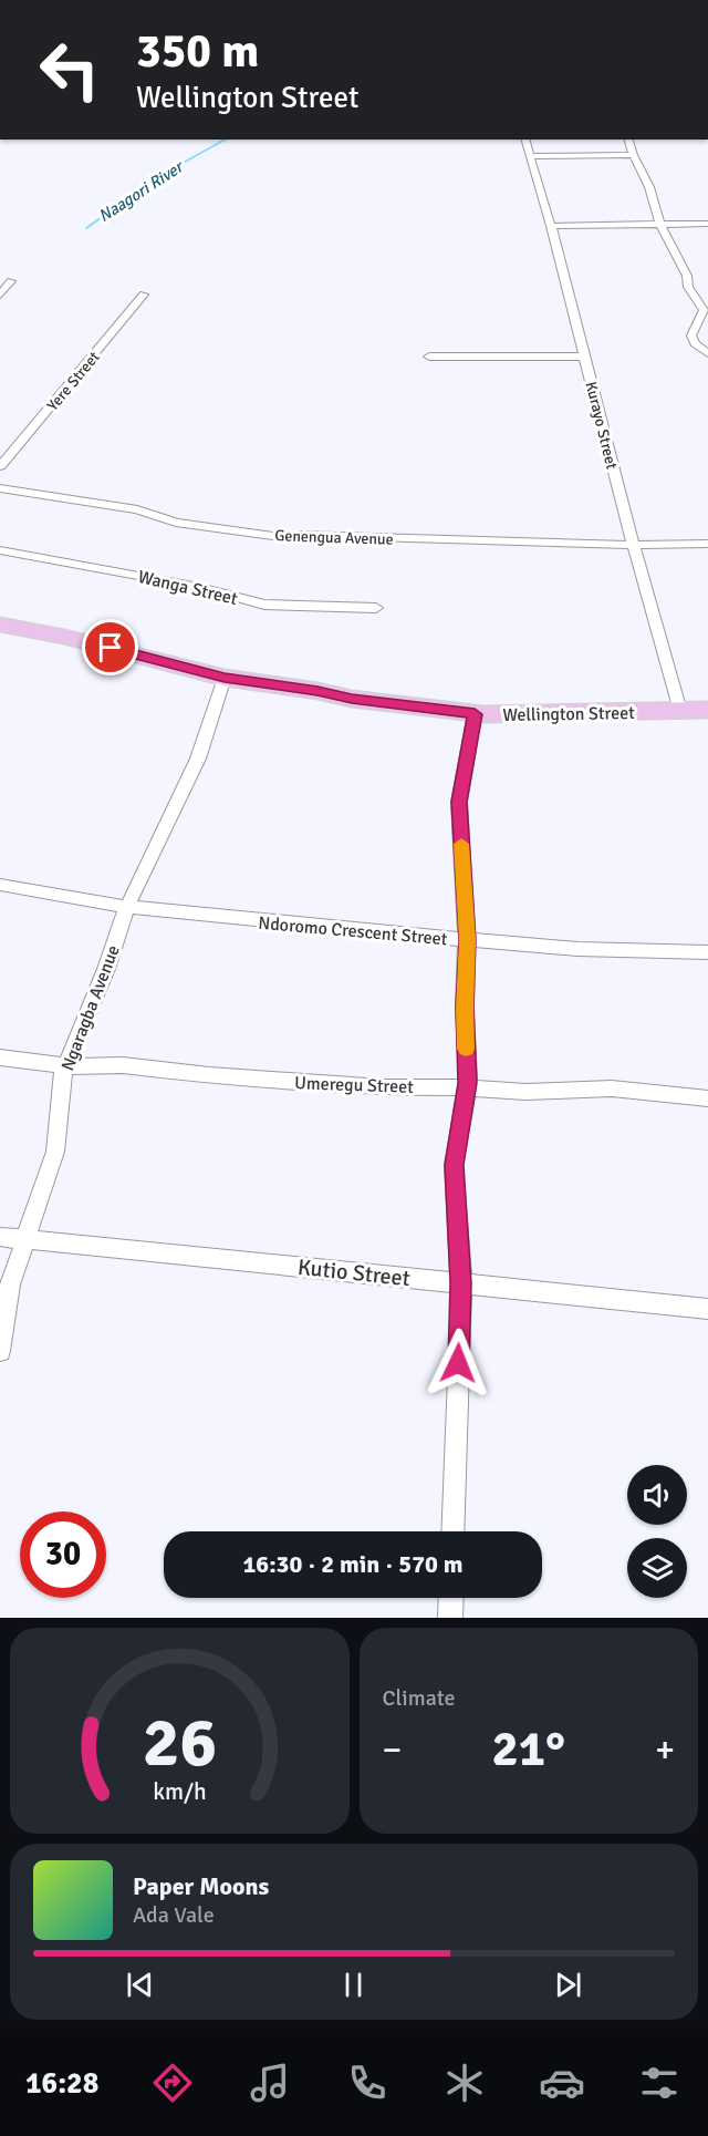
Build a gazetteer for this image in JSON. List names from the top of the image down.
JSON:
{
  "streets": {
    "main road": ["Wellington Street"],
    "street": [
      "Yere Street",
      "Kurayo Street",
      "Genengua Avenue",
      "Wanga Street",
      "Ndoromo Crescent Street",
      "Ngaragba Avenue",
      "Umeregu Street",
      "Kutio Street"
    ]
  },
  "crossings": [
    ["Kurayo Street", "Genengua Avenue"],
    ["Kurayo Street", "Wellington Street"],
    ["Wellington Street", "Ngaragba Avenue"],
    ["Ndoromo Crescent Street", "Ngaragba Avenue"],
    ["Ngaragba Avenue", "Umeregu Street"],
    ["Ngaragba Avenue", "Kutio Street"]
  ],
  "water": ["Naagori River"],
  "page": {
    "turn": ["350 m", "Wellington Street"],
    "limit": "30",
    "trip": "16:30 · 2 min · 570 m",
    "tile": "Climate",
    "heat": ["−", "21°", "+"],
    "song": ["Paper Moons", "Ada Vale"],
    "tabs": "16:28",
    "gauge": ["26", "km/h"]
  }
}
